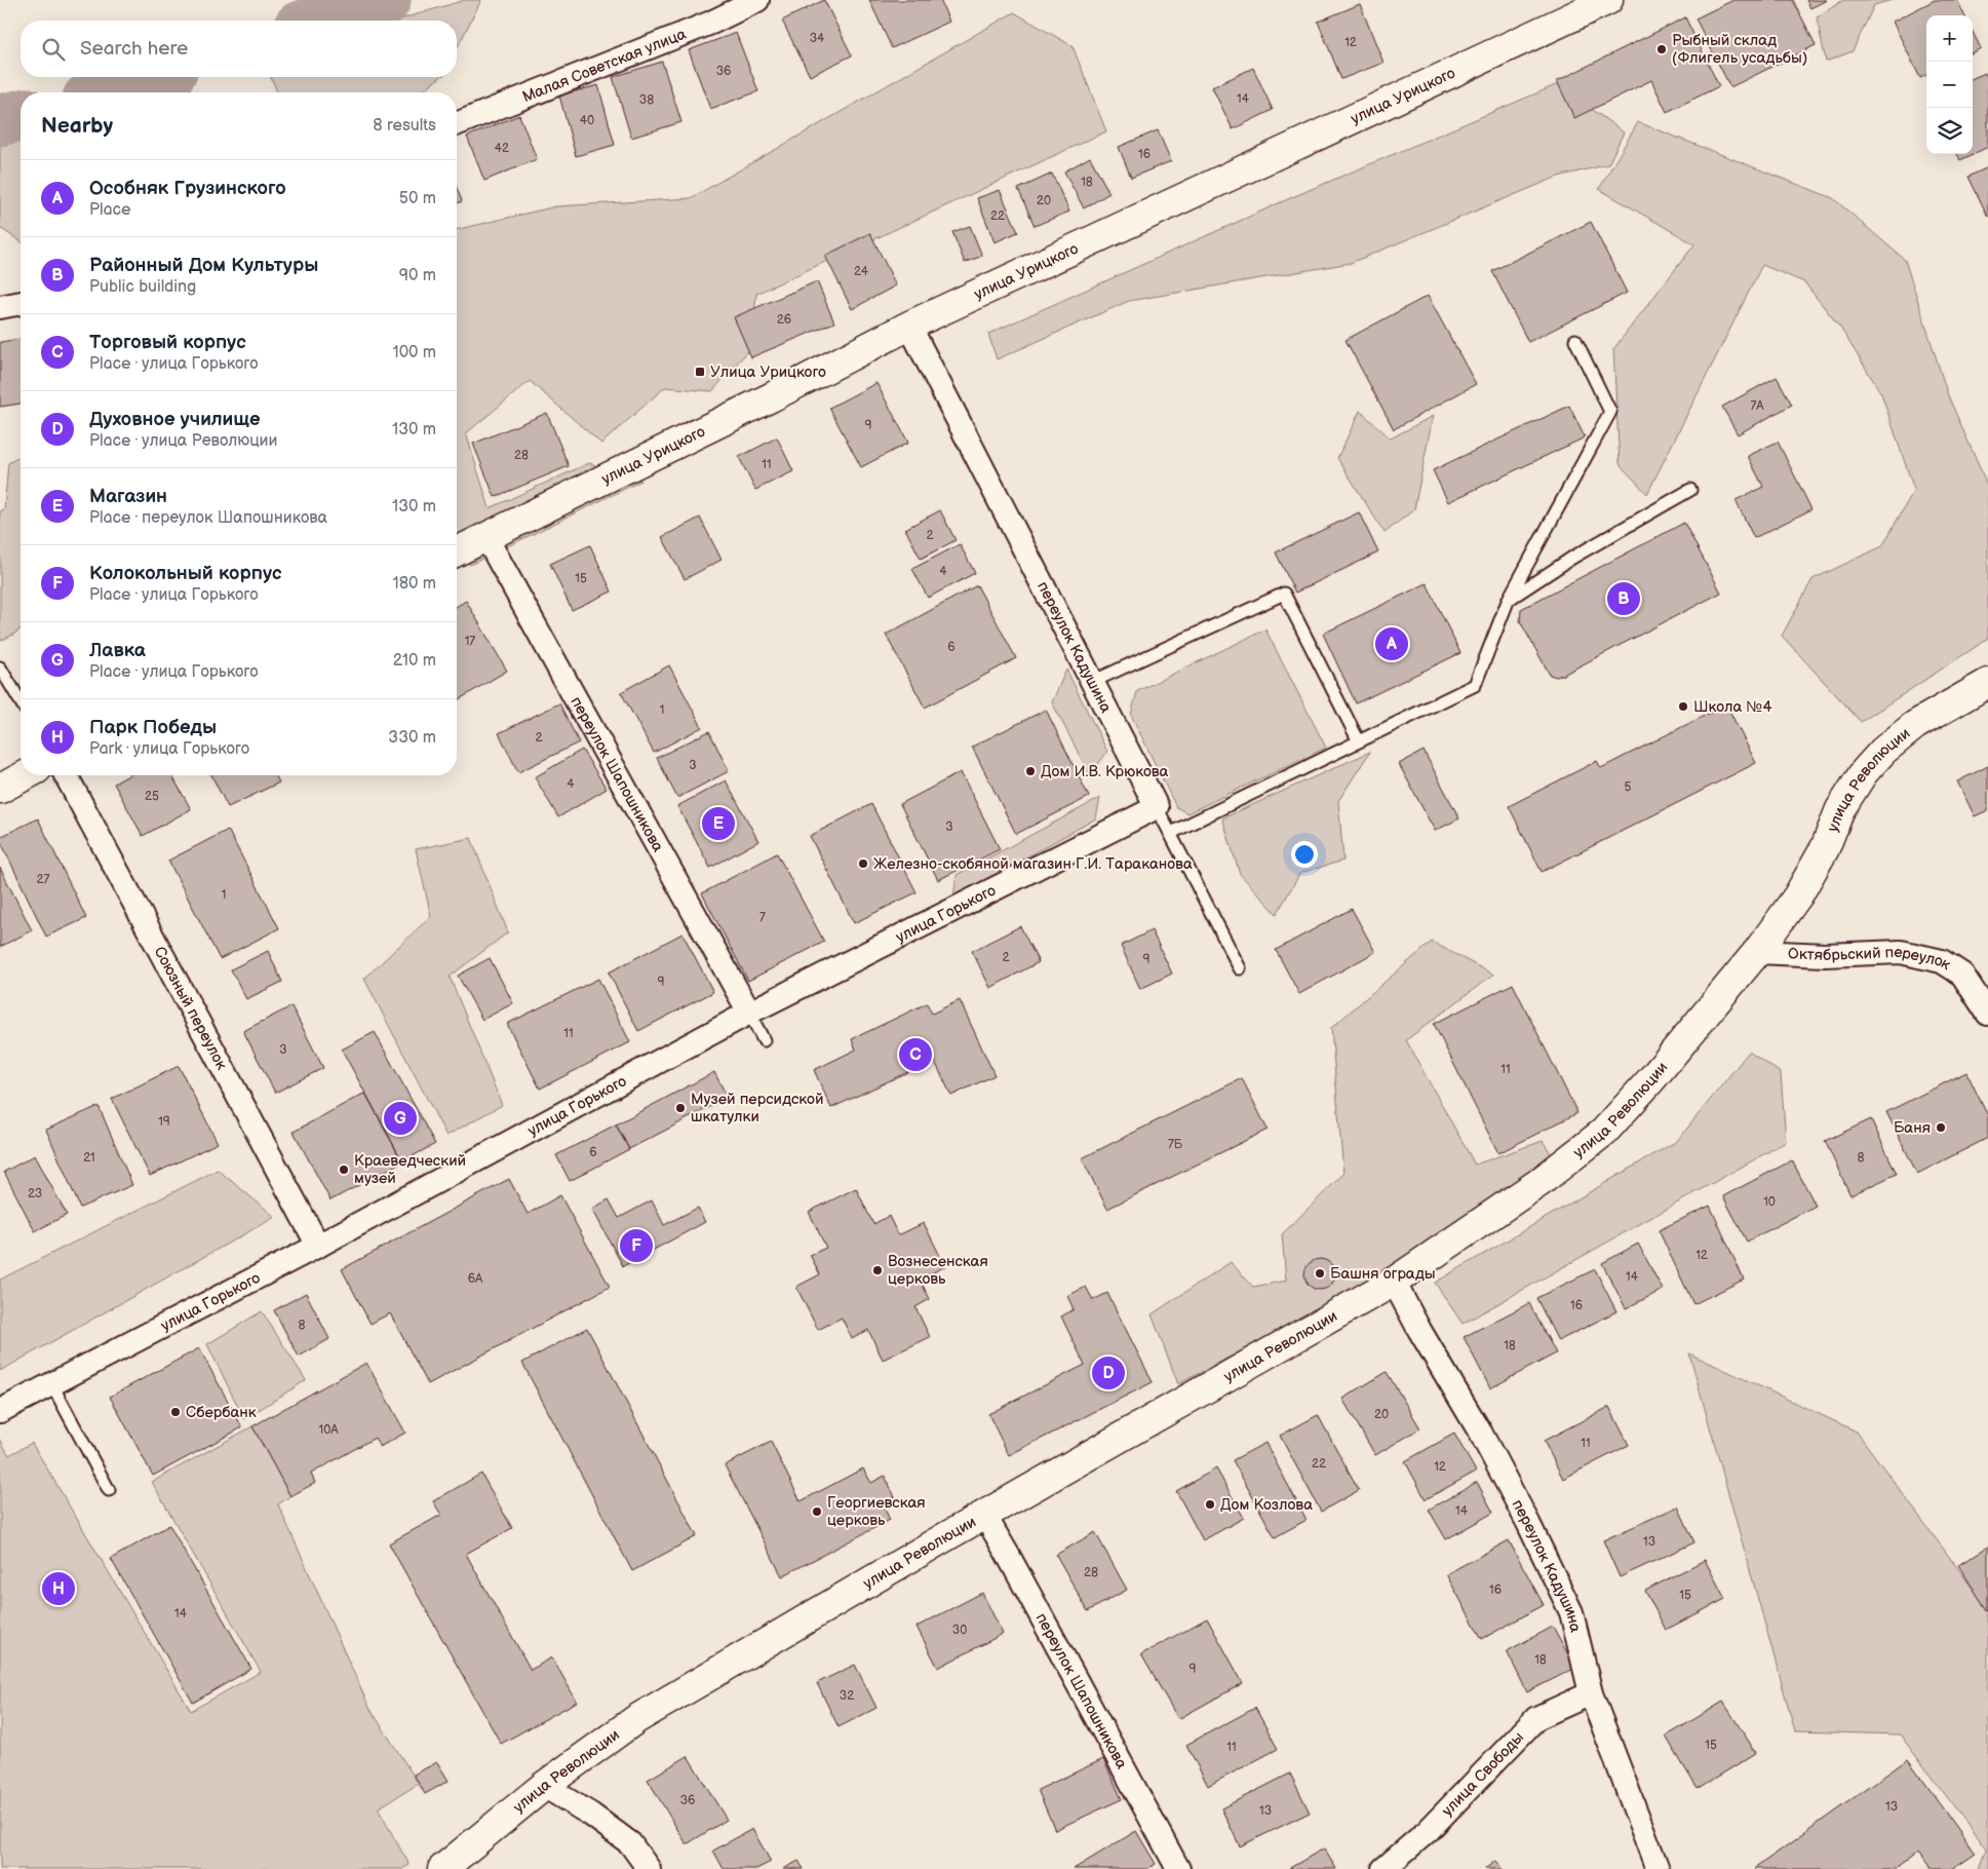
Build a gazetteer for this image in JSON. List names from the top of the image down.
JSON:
{
  "streets": {
    "main road": ["улица Урицкого", "улица Революции"],
    "street": [
      "Малая Советская улица",
      "переулок Кадушина",
      "переулок Шапошникова",
      "улица Горького",
      "Октябрьский переулок",
      "Союзный переулок",
      "улица Свободы"
    ]
  },
  "crossings": [
    ["улица Урицкого", "переулок Кадушина"],
    ["улица Урицкого", "переулок Шапошникова"],
    ["переулок Кадушина", "улица Революции"],
    ["переулок Кадушина", "улица Горького"],
    ["переулок Кадушина", "улица Свободы"],
    ["переулок Шапошникова", "улица Революции"],
    ["переулок Шапошникова", "улица Горького"],
    ["улица Революции", "Октябрьский переулок"],
    ["улица Горького", "Союзный переулок"]
  ],
  "places": {
    "other": [
      "Рыбный склад (Флигель усадьбы)",
      "Школа №4",
      "Дом И.В. Крюкова",
      "Железно-скобяной магазин Г.И. Тараканова",
      "Музей персидской шкатулки",
      "Баня",
      "Краеведческий музей",
      "Вознесенская церковь",
      "Башня ограды",
      "Сбербанк",
      "Дом Козлова",
      "Георгиевская церковь"
    ],
    "transit": ["Улица Урицкого"]
  },
  "house_numbers": [
    "34",
    "12",
    "36",
    "14",
    "38",
    "40",
    "42",
    "16",
    "18",
    "20",
    "22",
    "24",
    "26",
    "7А",
    "9",
    "28",
    "11",
    "2",
    "4",
    "15",
    "17",
    "6",
    "1",
    "2",
    "3",
    "4",
    "5",
    "25",
    "3",
    "27",
    "1",
    "7",
    "2",
    "9",
    "9",
    "11",
    "3",
    "11",
    "19",
    "7Б",
    "6",
    "21",
    "8",
    "23",
    "10",
    "12",
    "14",
    "6А",
    "16",
    "8",
    "18",
    "20",
    "10А",
    "11",
    "22",
    "12",
    "14",
    "13",
    "28",
    "16",
    "15",
    "14",
    "30",
    "18",
    "9",
    "32",
    "15",
    "11",
    "36",
    "13",
    "13"
  ],
  "page": {
    "map_buttons": ["+", "−"],
    "search": "Search here",
    "heading": ["Nearby", "8 results"],
    "list": [
      {
        "mark": "A",
        "name": "Особняк Грузинского",
        "note": "Place",
        "value": "50 m"
      },
      {
        "mark": "B",
        "name": "Районный Дом Культуры",
        "note": "Public building",
        "value": "90 m"
      },
      {
        "mark": "C",
        "name": "Торговый корпус",
        "note": "Place · улица Горького",
        "value": "100 m"
      },
      {
        "mark": "D",
        "name": "Духовное училище",
        "note": "Place · улица Революции",
        "value": "130 m"
      },
      {
        "mark": "E",
        "name": "Магазин",
        "note": "Place · переулок Шапошникова",
        "value": "130 m"
      },
      {
        "mark": "F",
        "name": "Колокольный корпус",
        "note": "Place · улица Горького",
        "value": "180 m"
      },
      {
        "mark": "G",
        "name": "Лавка",
        "note": "Place · улица Горького",
        "value": "210 m"
      },
      {
        "mark": "H",
        "name": "Парк Победы",
        "note": "Park · улица Горького",
        "value": "330 m"
      }
    ],
    "pins": [
      "B",
      "A",
      "E",
      "C",
      "G",
      "F",
      "D",
      "H"
    ]
  }
}
